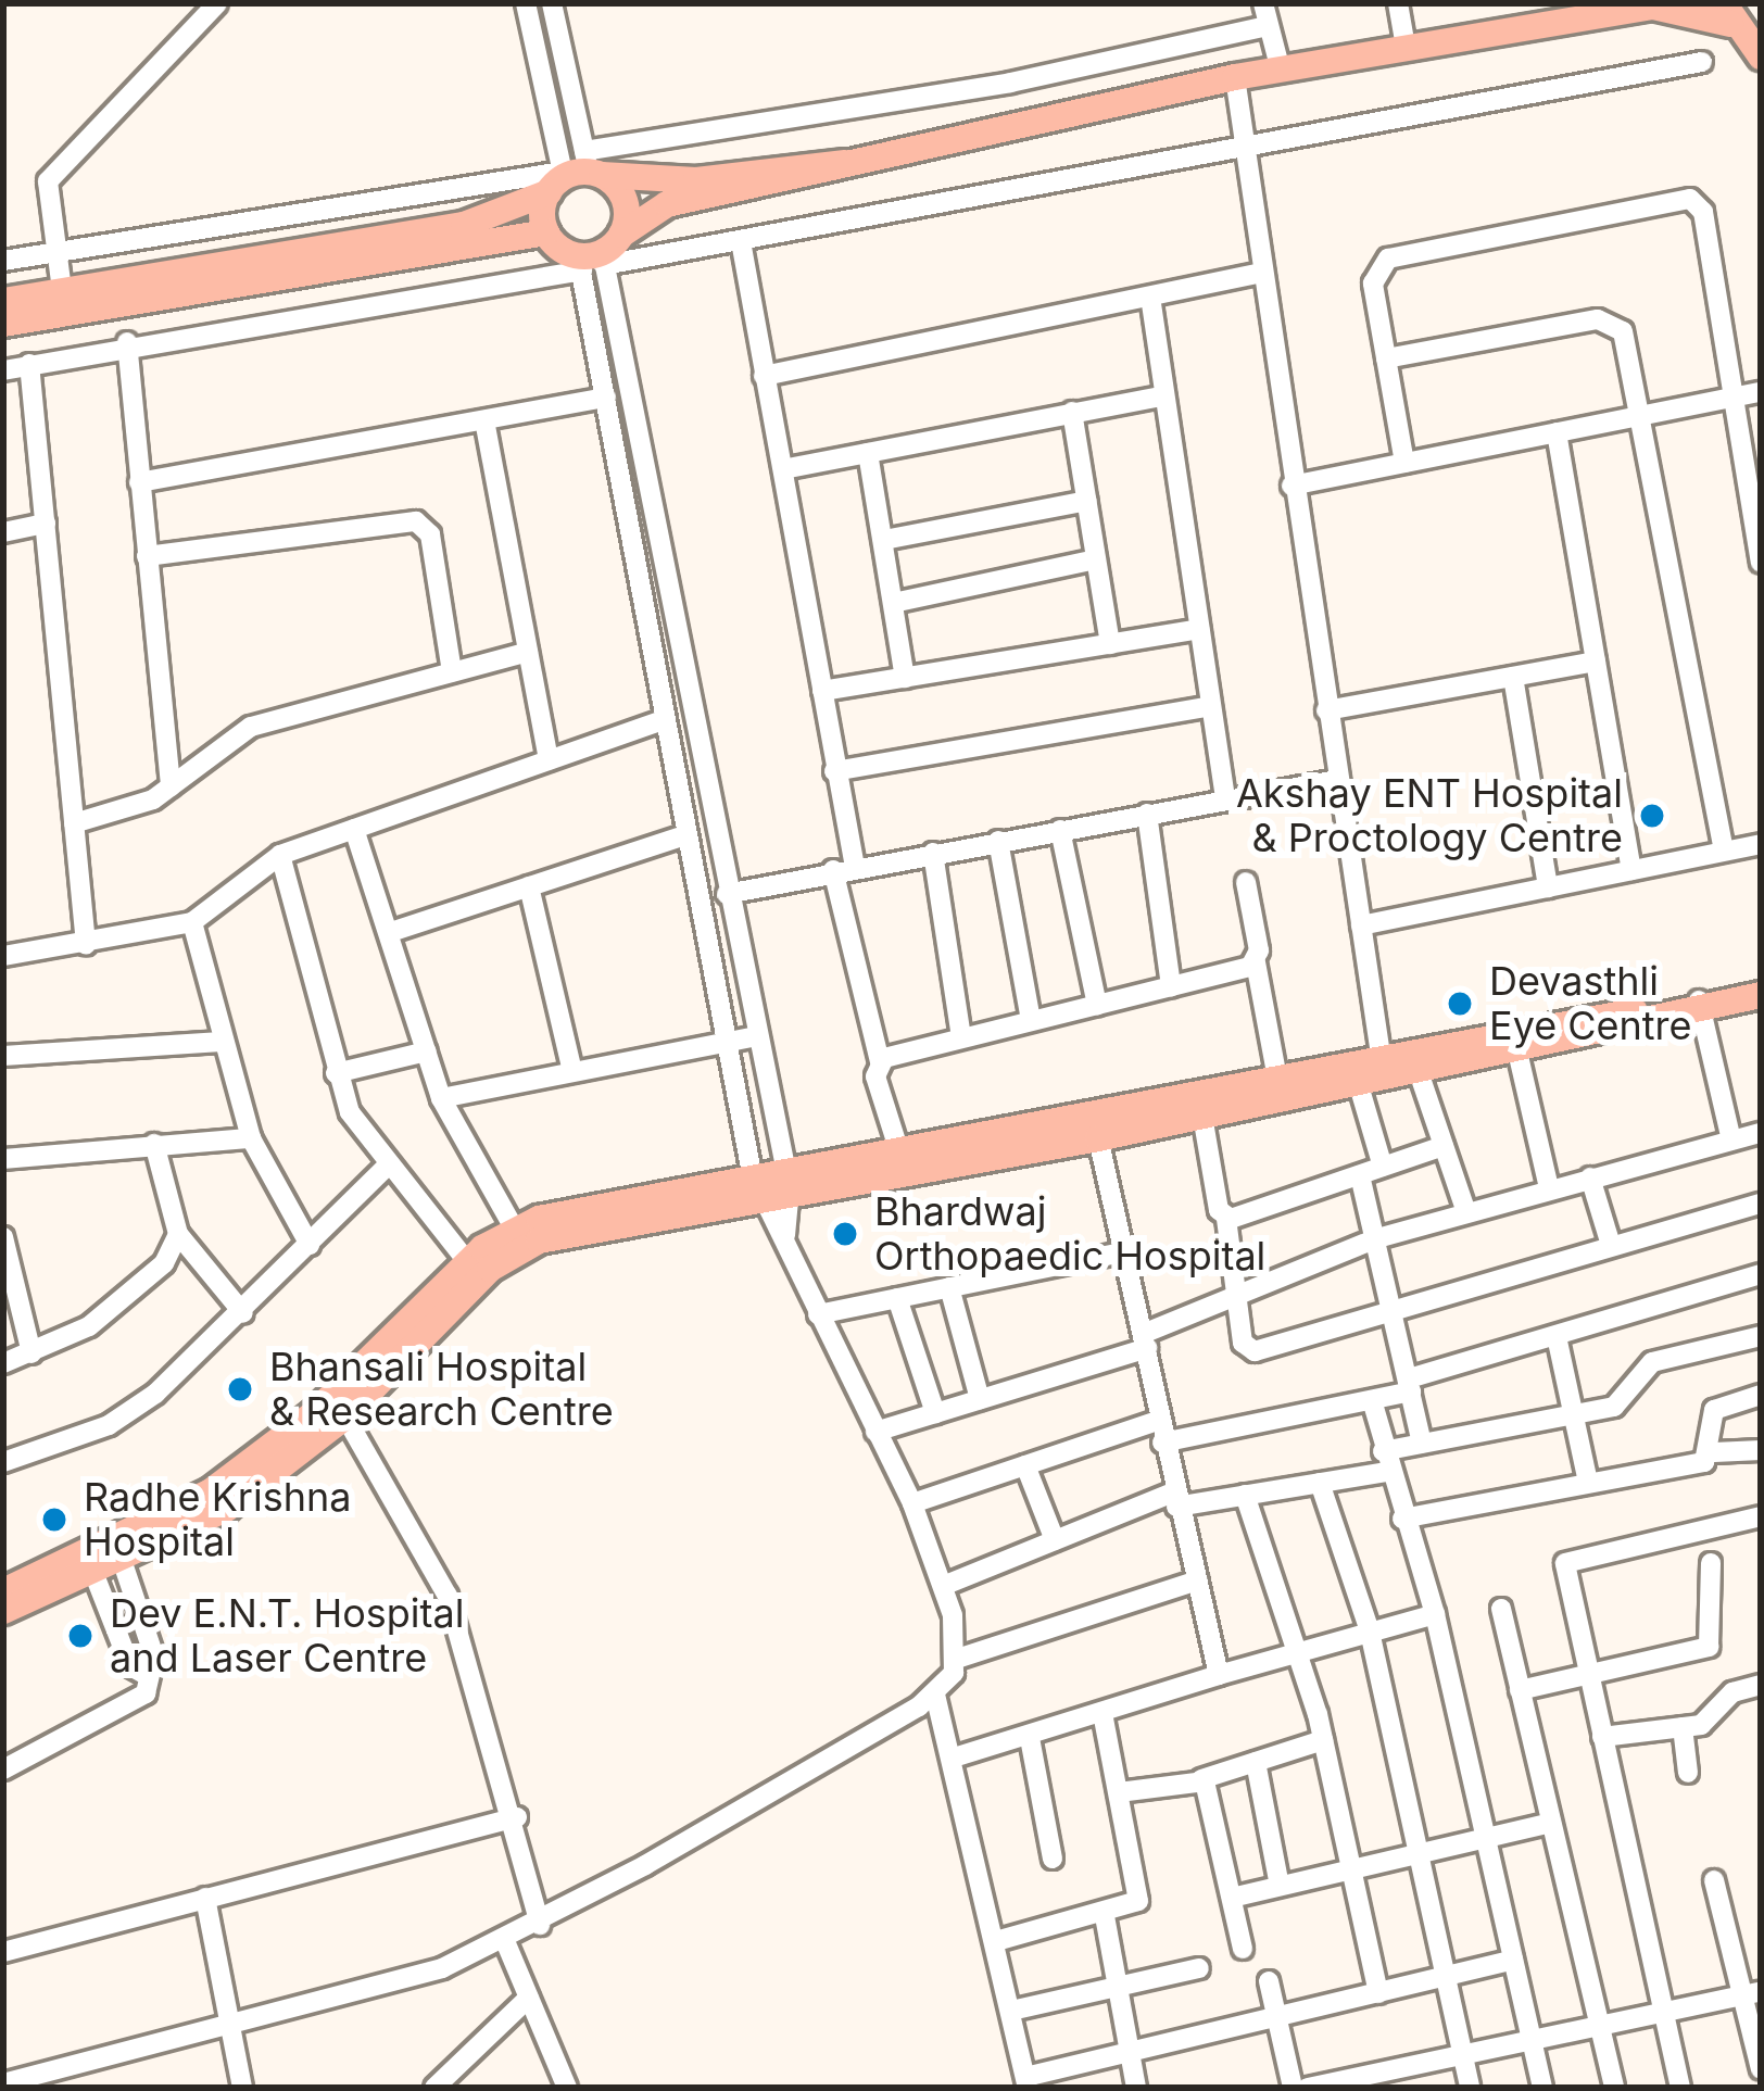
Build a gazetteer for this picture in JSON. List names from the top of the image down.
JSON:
{
  "places": [
    "Akshay ENT Hospital & Proctology Centre",
    "Devasthli Eye Centre",
    "Bhardwaj Orthopaedic Hospital",
    "Bhansali Hospital & Research Centre",
    "Radhe Krishna Hospital",
    "Dev E.N.T. Hospital and Laser Centre"
  ]
}
